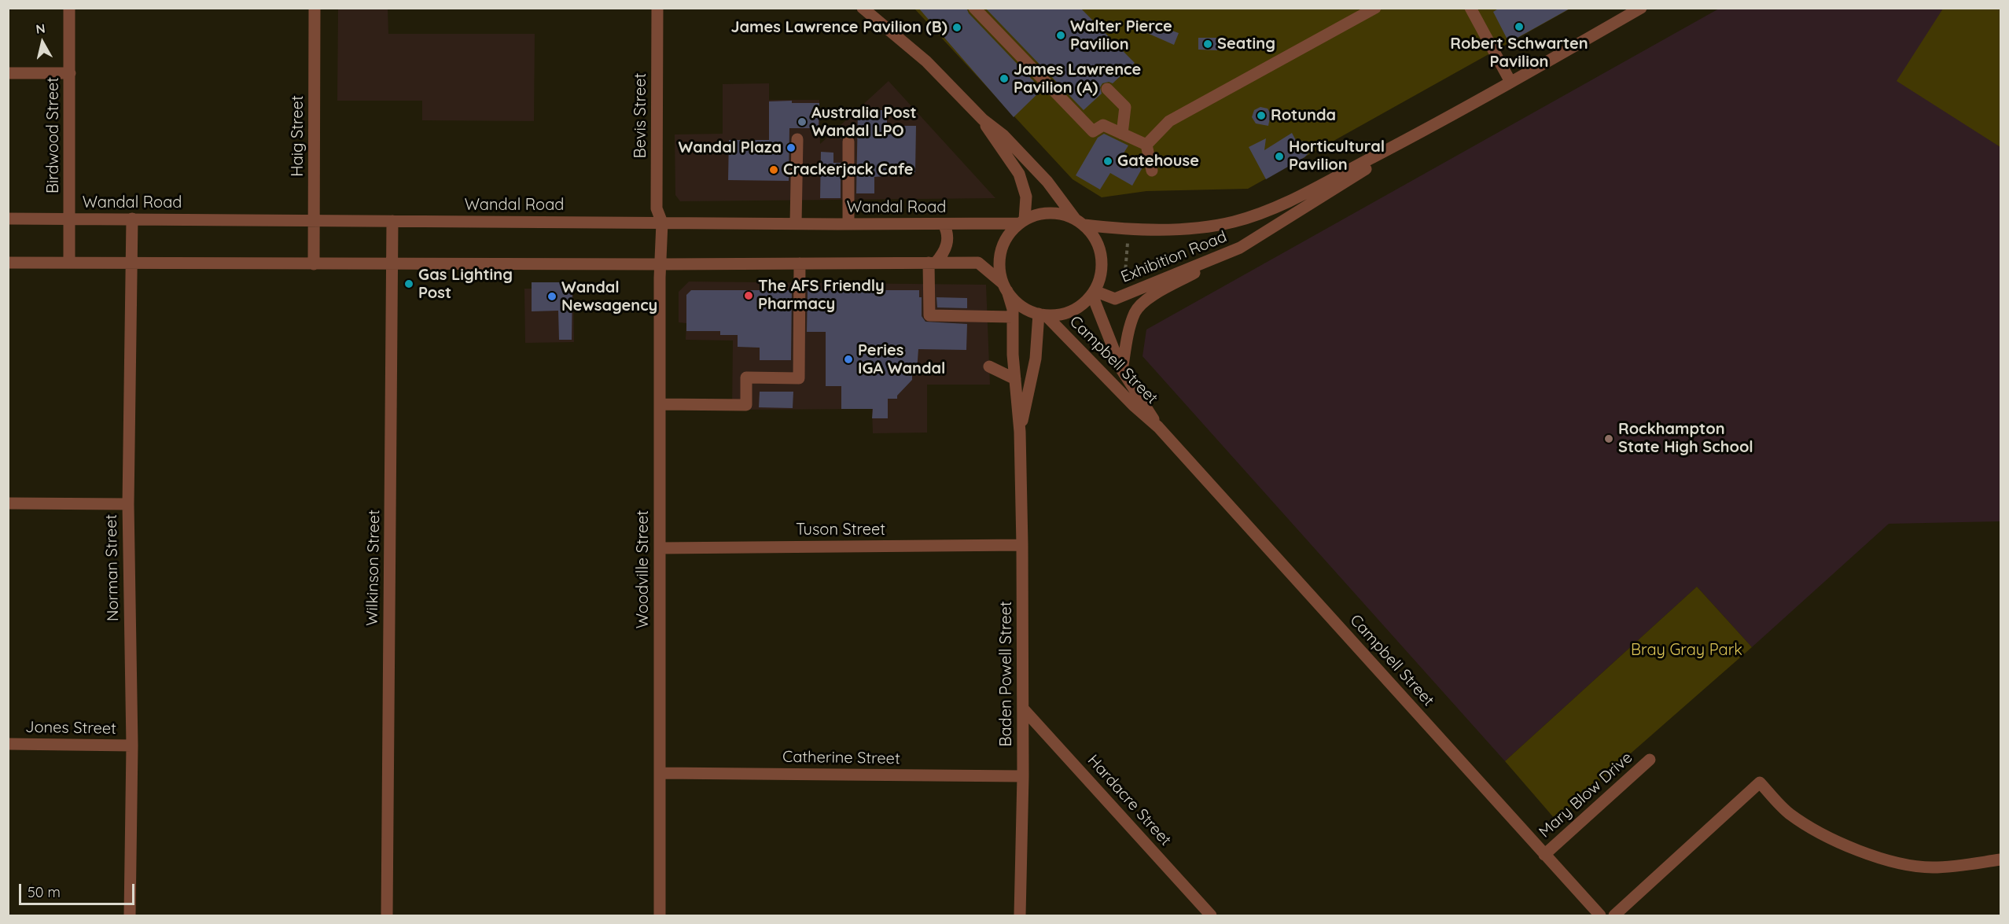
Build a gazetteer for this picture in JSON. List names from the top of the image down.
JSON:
{
  "streets": {
    "street": [
      "Bevis Street",
      "Birdwood Street",
      "Haig Street",
      "Wandal Road",
      "Exhibition Road",
      "Campbell Street",
      "Tuson Street",
      "Norman Street",
      "Wilkinson Street",
      "Woodville Street",
      "Baden Powell Street",
      "Jones Street",
      "Catherine Street",
      "Mary Blow Drive",
      "Hardacre Street"
    ]
  },
  "crossings": [
    ["Bevis Street", "Wandal Road"],
    ["Bevis Street", "Woodville Street"],
    ["Birdwood Street", "Wandal Road"],
    ["Haig Street", "Wandal Road"],
    ["Wandal Road", "Exhibition Road"],
    ["Wandal Road", "Campbell Street"],
    ["Wandal Road", "Norman Street"],
    ["Wandal Road", "Wilkinson Street"],
    ["Wandal Road", "Woodville Street"],
    ["Wandal Road", "Baden Powell Street"],
    ["Exhibition Road", "Campbell Street"],
    ["Exhibition Road", "Baden Powell Street"],
    ["Campbell Street", "Baden Powell Street"],
    ["Campbell Street", "Mary Blow Drive"],
    ["Tuson Street", "Woodville Street"],
    ["Tuson Street", "Baden Powell Street"],
    ["Norman Street", "Jones Street"],
    ["Woodville Street", "Catherine Street"],
    ["Baden Powell Street", "Catherine Street"],
    ["Baden Powell Street", "Hardacre Street"]
  ],
  "parks": ["Bray Gray Park"],
  "places": [
    "Robert Schwarten Pavilion",
    "James Lawrence Pavilion (B)",
    "Walter Pierce Pavilion",
    "Seating",
    "James Lawrence Pavilion (A)",
    "Rotunda",
    "Australia Post Wandal LPO",
    "Wandal Plaza",
    "Horticultural Pavilion",
    "Gatehouse",
    "Crackerjack Cafe",
    "Gas Lighting Post",
    "The AFS Friendly Pharmacy",
    "Wandal Newsagency",
    "Peries IGA Wandal",
    "Rockhampton State High School"
  ],
  "scale_bar": "50 m",
  "north": "top"
}
